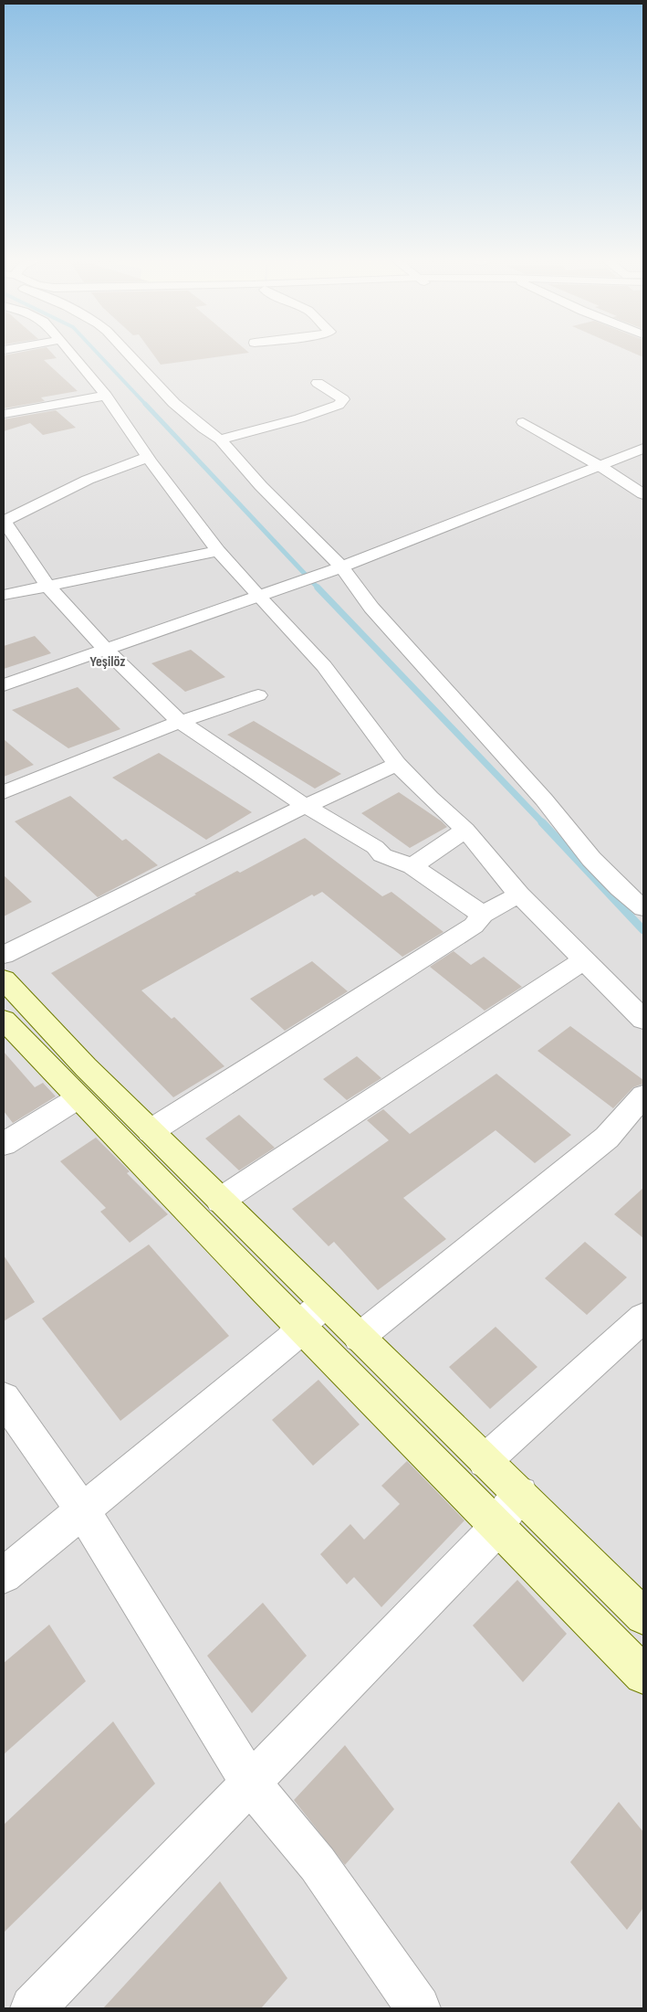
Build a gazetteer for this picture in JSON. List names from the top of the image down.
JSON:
{
  "districts": ["Yeşilöz"]
}
